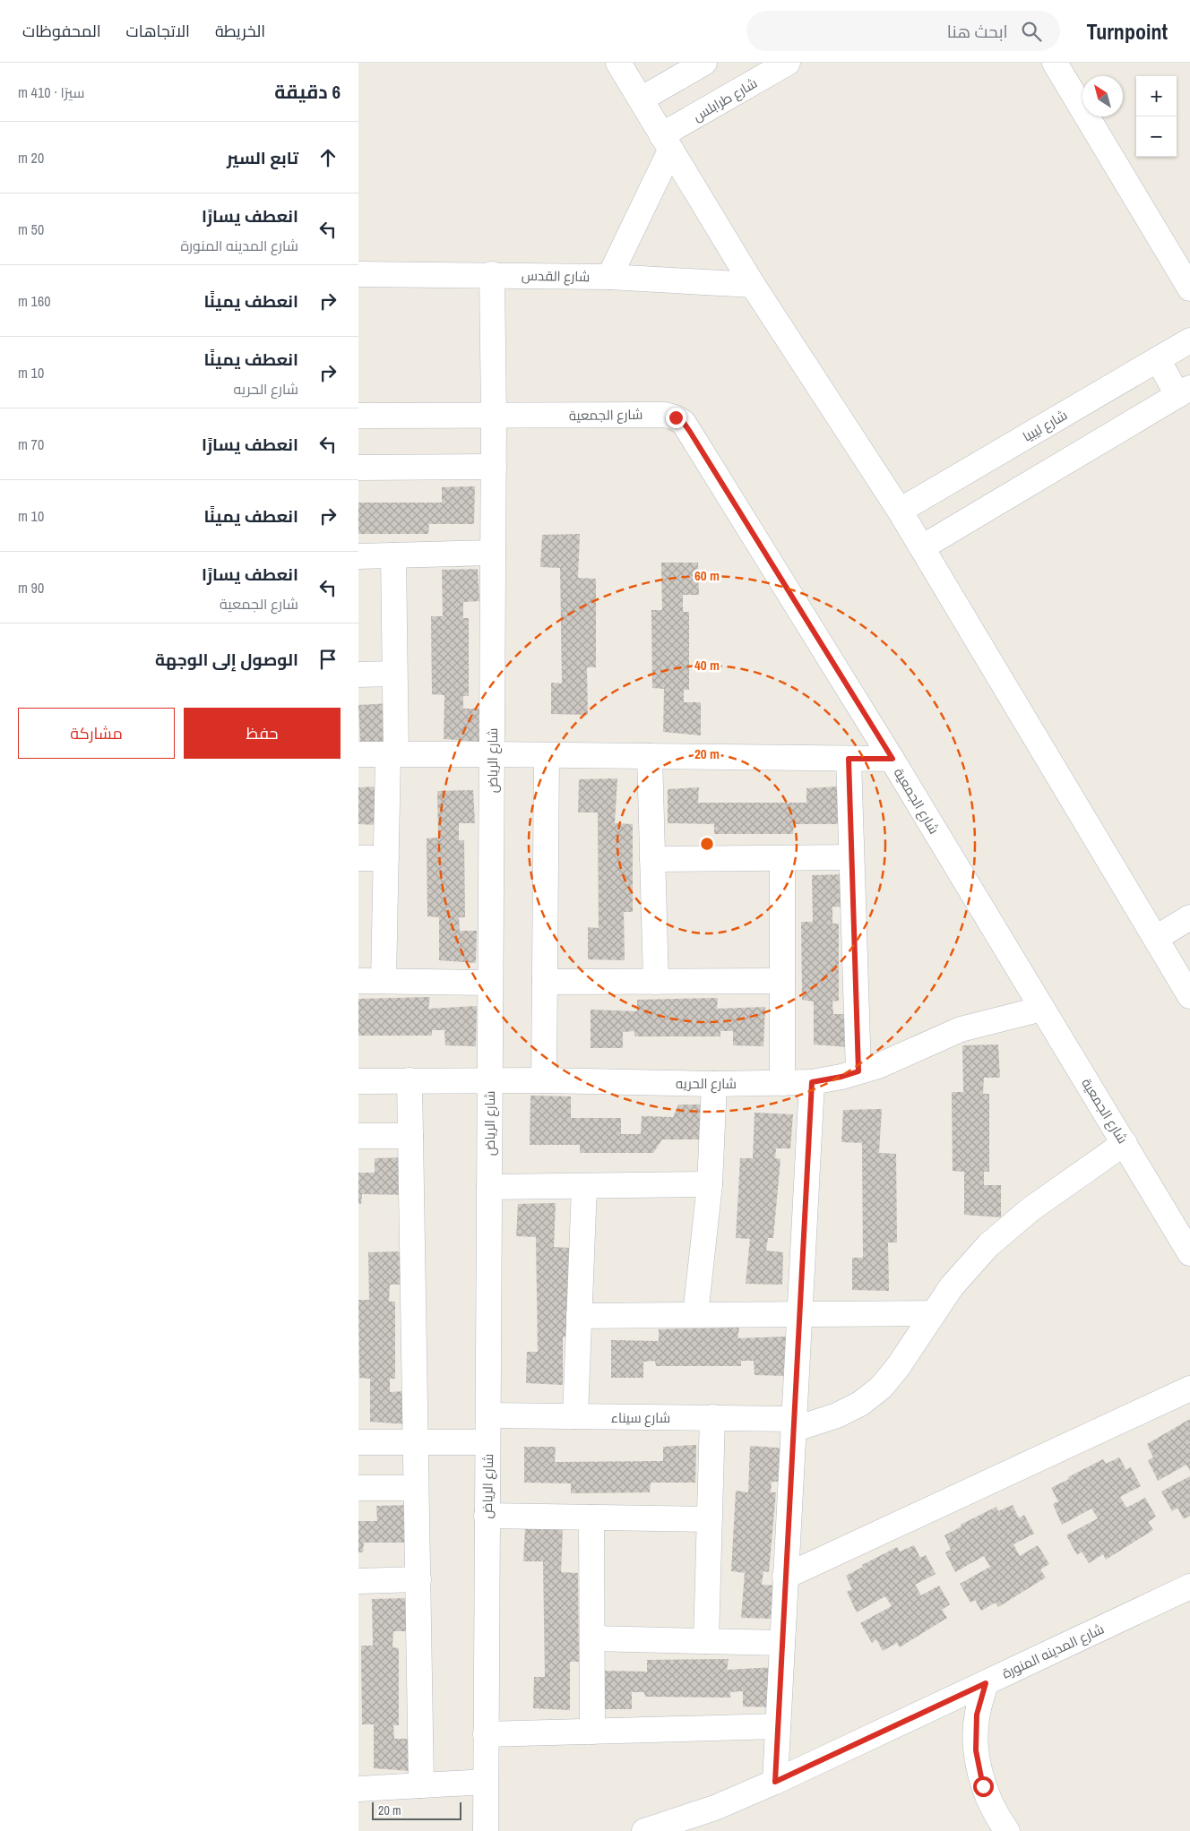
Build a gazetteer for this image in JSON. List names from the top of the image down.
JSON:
{
  "streets": {
    "street": [
      "شارع طرابلس",
      "شارع القدس",
      "شارع الجمعية",
      "شارع ليبيا",
      "شارع الرياض",
      "شارع الحريه",
      "شارع سيناء",
      "شارع المدينه المنورة"
    ]
  },
  "crossings": [
    ["شارع القدس", "شارع الرياض"],
    ["شارع الجمعية", "شارع الرياض"],
    ["شارع الجمعية", "شارع الحريه"],
    ["شارع الجمعية", "شارع سيناء"],
    ["شارع الرياض", "شارع الحريه"],
    ["شارع الرياض", "شارع سيناء"]
  ],
  "scale_bar": "20 m",
  "north": "top left",
  "page": {
    "header": "Turnpoint",
    "search": "ابحث هنا",
    "nav": ["الخريطة", "الاتجاهات", "المحفوظات"],
    "heading": ["6 دقيقة", "سيرًا · 410 m"],
    "map_buttons": ["+", "−"],
    "list": [
      ["تابع السير", "20 m"],
      ["انعطف يسارًا", "شارع المدينه المنورة", "50 m"],
      ["انعطف يمينًا", "160 m"],
      ["انعطف يمينًا", "شارع الحريه", "10 m"],
      ["انعطف يسارًا", "70 m"],
      ["انعطف يمينًا", "10 m"],
      ["انعطف يسارًا", "شارع الجمعية", "90 m"],
      "الوصول إلى الوجهة"
    ],
    "buttons": ["حفظ", "مشاركة"],
    "scale": "20 m"
  },
  "rings": ["60 m", "40 m", "20 m"]
}
